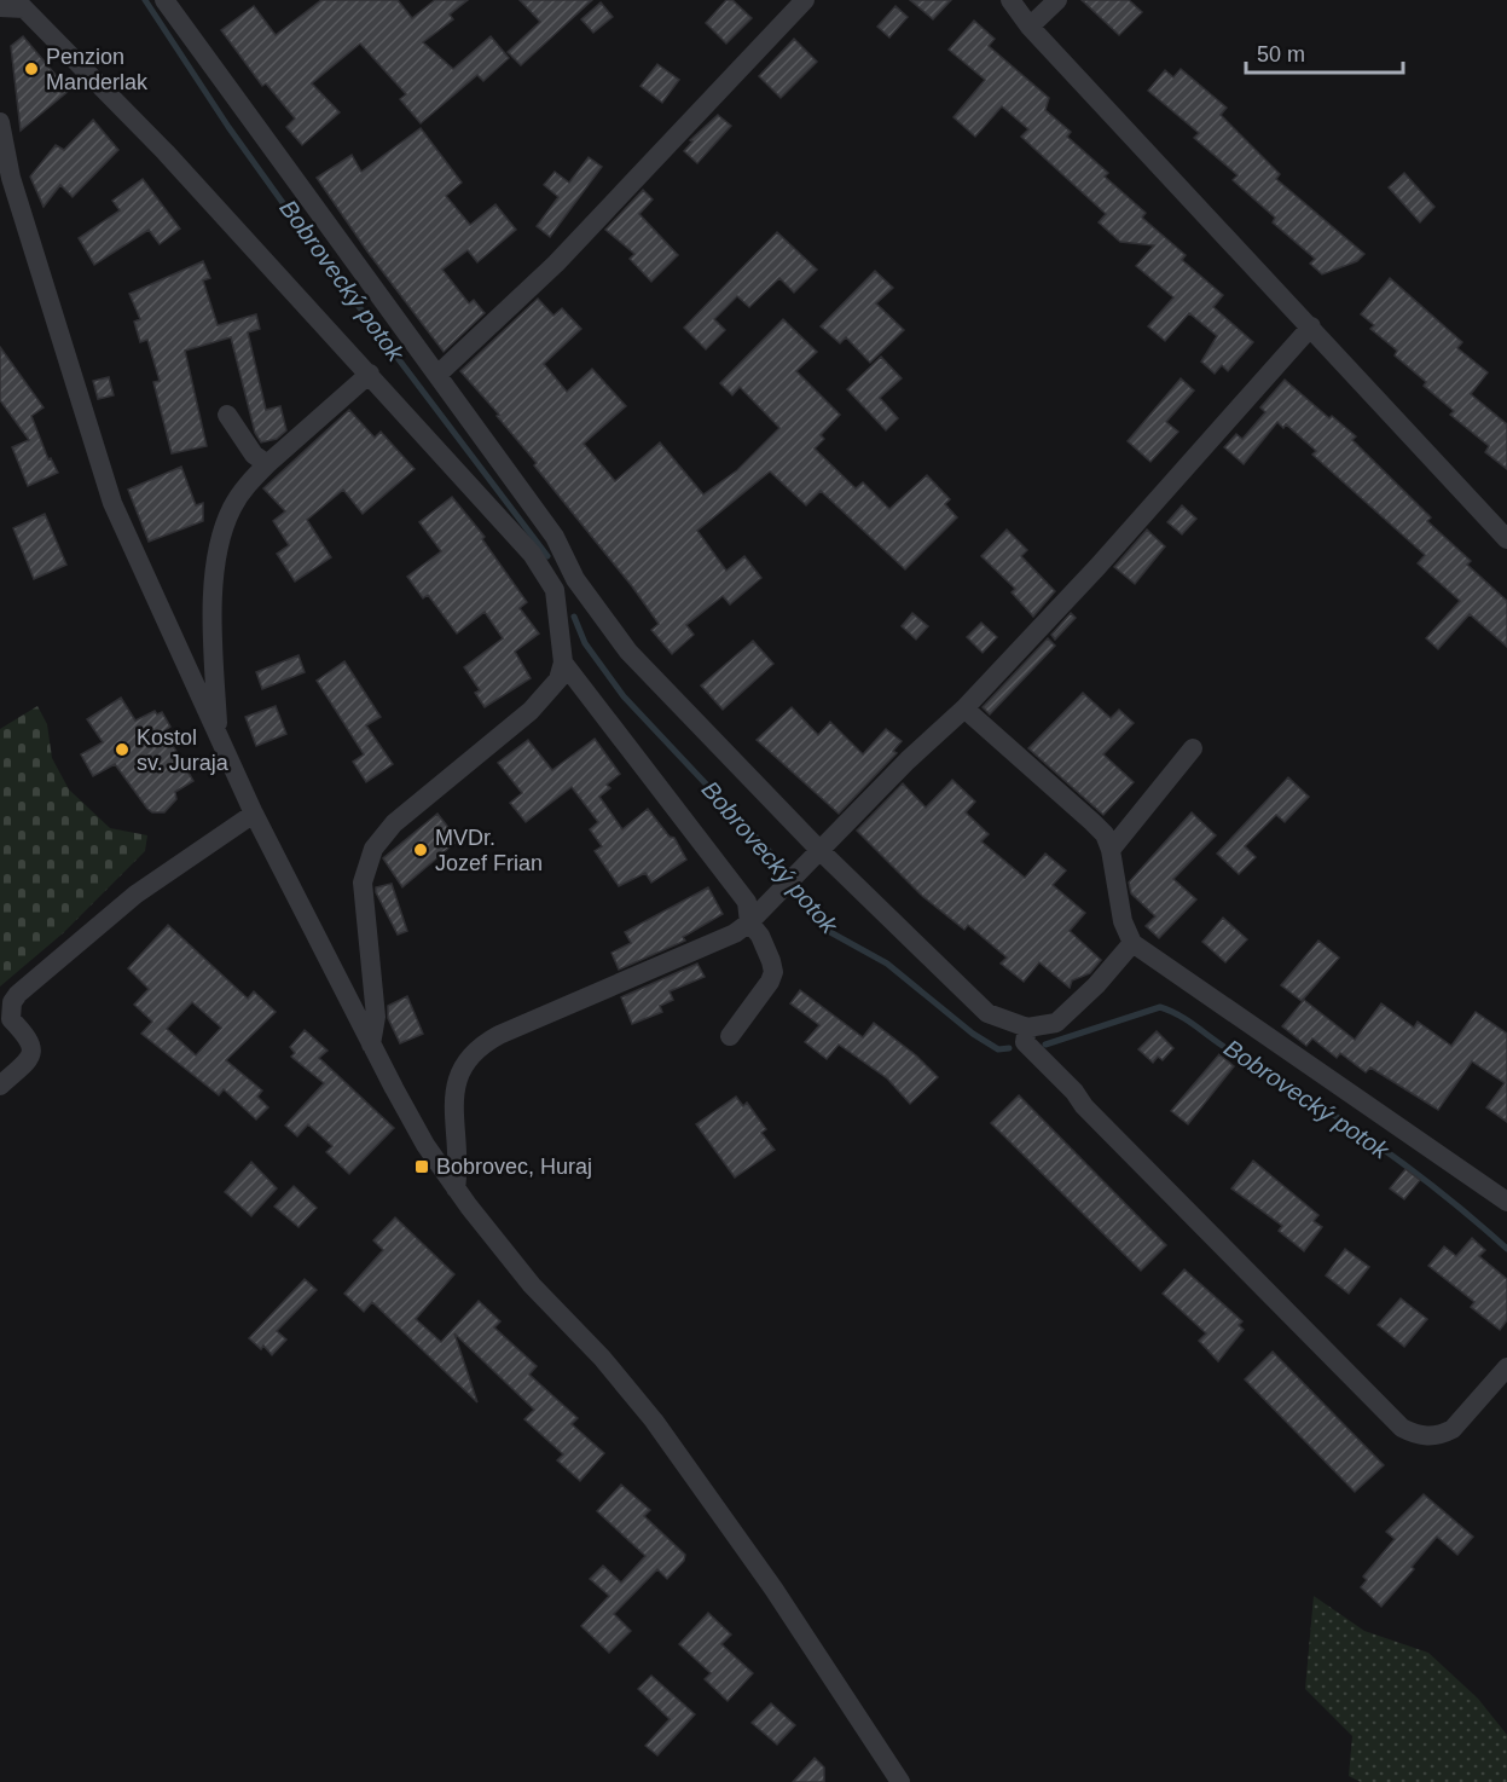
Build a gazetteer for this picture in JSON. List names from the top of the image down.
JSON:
{
  "water": ["Bobrovecký potok"],
  "places": {
    "other": ["Penzion Manderlak", "Kostol sv. Juraja", "MVDr. Jozef Frian"],
    "transit": ["Bobrovec, Huraj"]
  },
  "scale_bar": "50 m"
}
